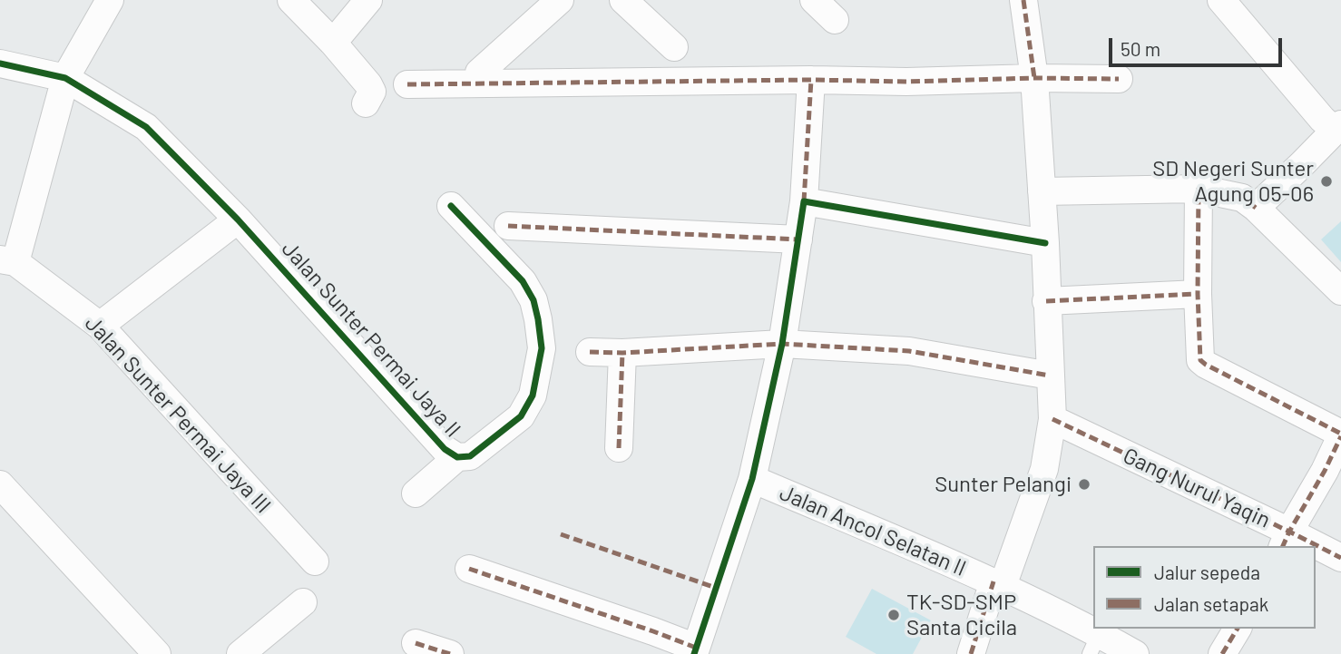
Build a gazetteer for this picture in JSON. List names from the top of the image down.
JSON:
{
  "streets": {
    "street": [
      "Jalan Sunter Permai Jaya II",
      "Jalan Sunter Permai Jaya III",
      "Gang Nurul Yaqin",
      "Jalan Ancol Selatan II"
    ]
  },
  "crossings": [
    ["Gang Nurul Yaqin", "Jalan Ancol Selatan II"]
  ],
  "places": ["SD Negeri Sunter Agung 05-06", "Sunter Pelangi", "TK-SD-SMP Santa Cicila"],
  "legend": ["Jalur sepeda", "Jalan setapak"],
  "scale_bar": "50 m"
}
